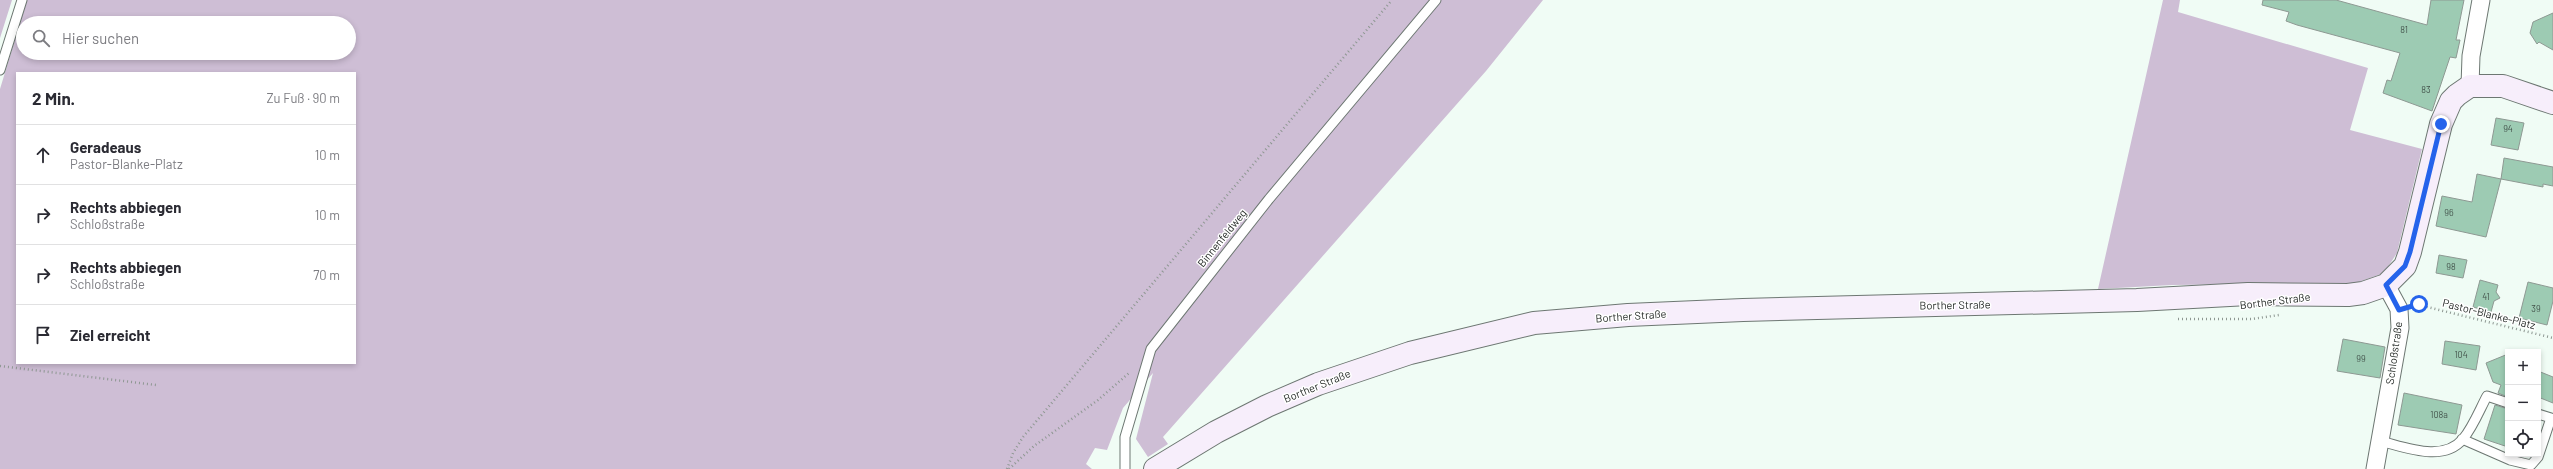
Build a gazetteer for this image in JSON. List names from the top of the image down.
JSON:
{
  "streets": {
    "street": ["Borther Straße", "Schloßstraße"],
    "lane": ["Binnenfeldweg"],
    "path": ["Pastor-Blanke-Platz"]
  },
  "crossings": [
    ["Borther Straße", "Schloßstraße"],
    ["Pastor-Blanke-Platz", "Schloßstraße"]
  ],
  "house_numbers": [
    "81",
    "83",
    "94",
    "96",
    "98",
    "41",
    "39",
    "104",
    "99",
    "108a"
  ],
  "page": {
    "search": "Hier suchen",
    "heading": ["2 Min.", "Zu Fuß · 90 m"],
    "list": [
      ["Geradeaus", "Pastor-Blanke-Platz", "10 m"],
      ["Rechts abbiegen", "Schloßstraße", "10 m"],
      ["Rechts abbiegen", "Schloßstraße", "70 m"],
      "Ziel erreicht"
    ],
    "map_buttons": ["+", "−"]
  }
}
